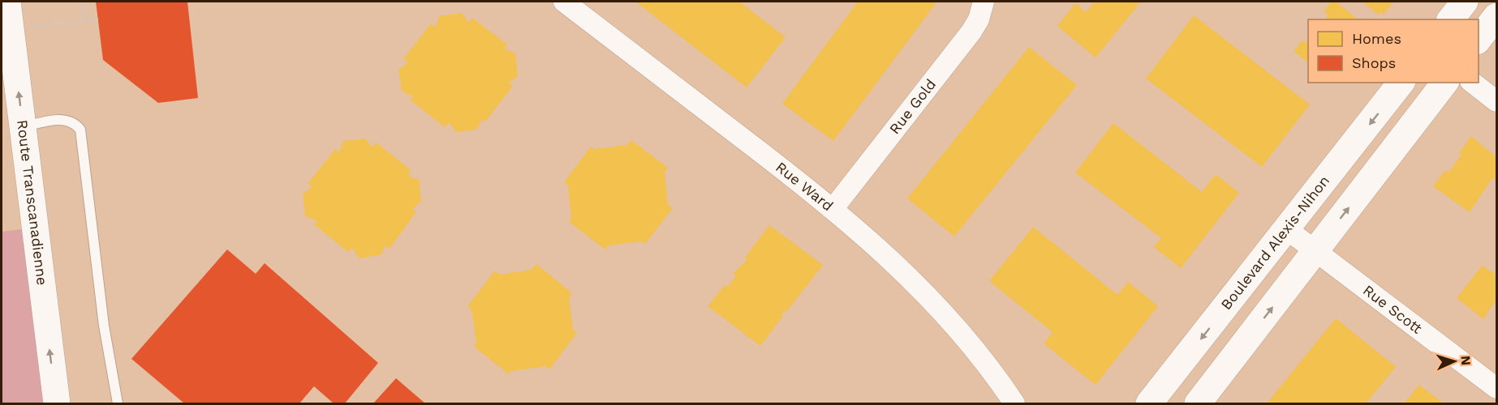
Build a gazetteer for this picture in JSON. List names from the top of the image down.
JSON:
{
  "streets": {
    "street": [
      "Rue Gold",
      "Rue Ward",
      "Route Transcanadienne",
      "Boulevard Alexis-Nihon",
      "Rue Scott"
    ]
  },
  "crossings": [
    ["Rue Gold", "Rue Ward"],
    ["Boulevard Alexis-Nihon", "Rue Scott"]
  ],
  "one_way": ["Route Transcanadienne"],
  "legend": ["Homes", "Shops"],
  "north": "right"
}
